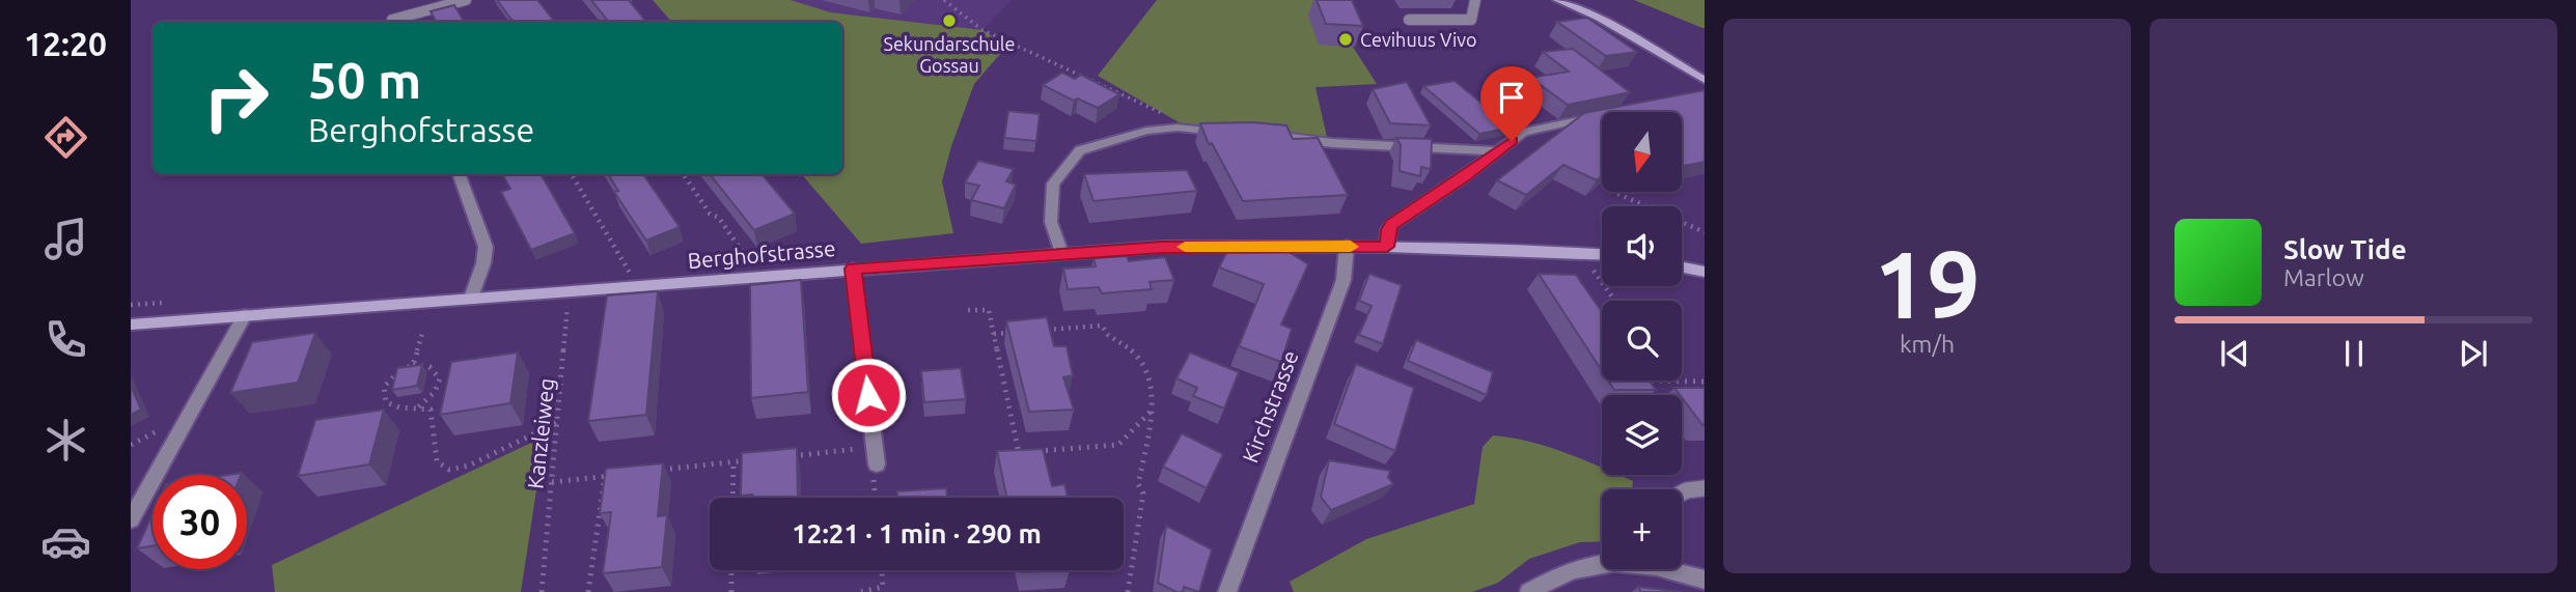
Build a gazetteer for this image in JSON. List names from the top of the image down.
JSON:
{
  "streets": {
    "street": ["Berghofstrasse", "Kirchstrasse"],
    "path": ["Kanzleiweg"]
  },
  "crossings": [
    ["Berghofstrasse", "Kirchstrasse"],
    ["Berghofstrasse", "Kanzleiweg"]
  ],
  "places": ["Sekundarschule Gossau", "Cevihuus Vivo"],
  "north": "bottom",
  "page": {
    "tabs": "12:20",
    "tile": ["19", "km/h"],
    "turn": ["50 m", "Berghofstrasse"],
    "map_buttons": "+",
    "song": ["Slow Tide", "Marlow"],
    "limit": "30",
    "trip": "12:21 · 1 min · 290 m"
  }
}
